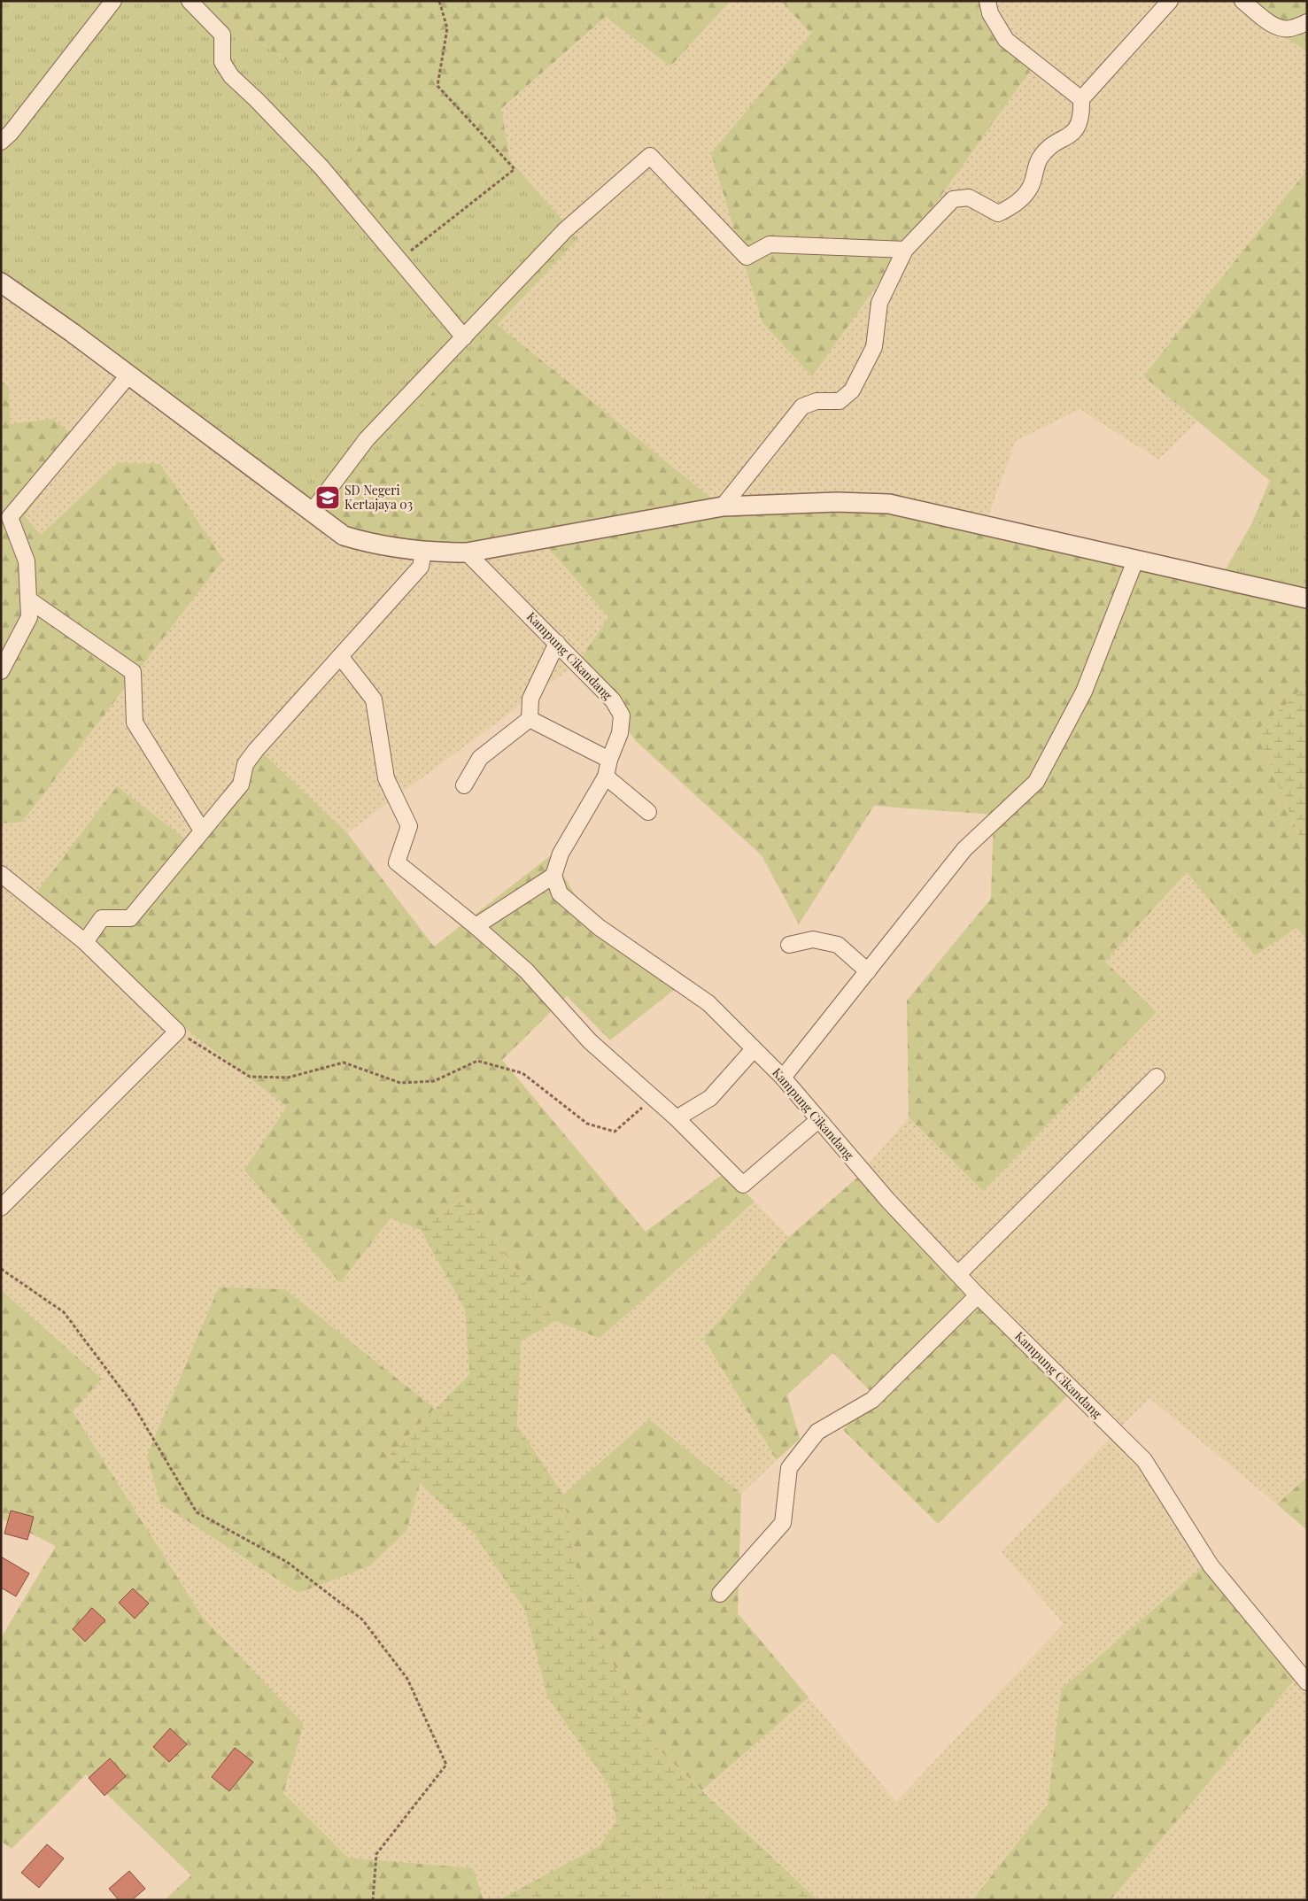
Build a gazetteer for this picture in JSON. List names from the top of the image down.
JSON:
{
  "streets": {
    "street": ["Kampung Cikandang"]
  },
  "places": {
    "school or university": ["SD Negeri Kertajaya 03"]
  }
}
